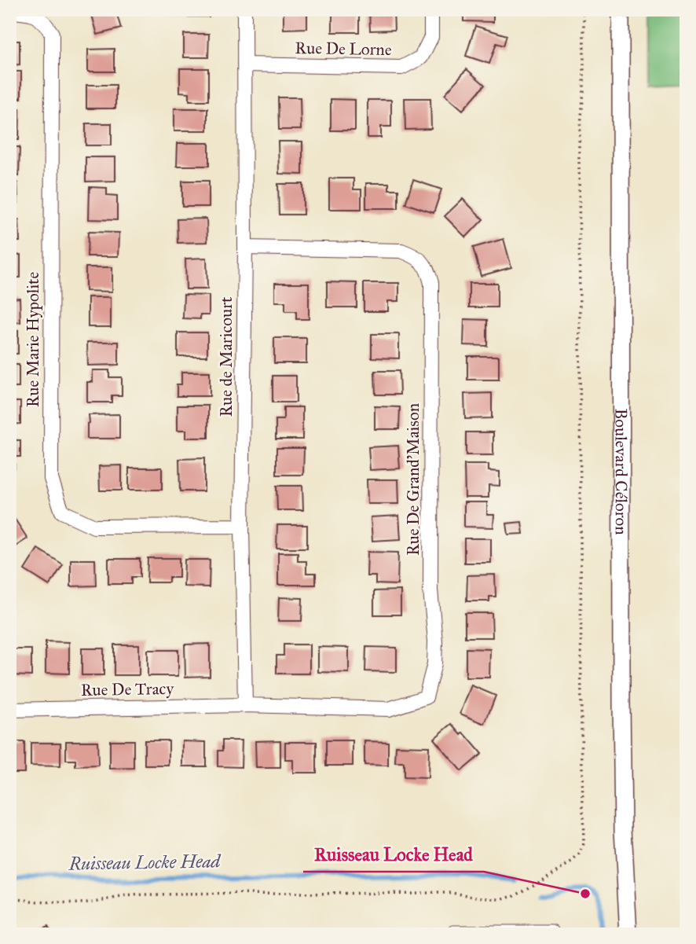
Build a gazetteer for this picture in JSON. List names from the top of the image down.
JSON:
{
  "streets": {
    "street": [
      "Rue De Lorne",
      "Rue Marie Hypolite",
      "Rue de Maricourt",
      "Boulevard Céloron",
      "Rue De Grand'Maison",
      "Rue De Tracy"
    ]
  },
  "crossings": [
    ["Rue De Lorne", "Rue de Maricourt"],
    ["Rue Marie Hypolite", "Rue de Maricourt"],
    ["Rue de Maricourt", "Rue De Grand'Maison"],
    ["Rue de Maricourt", "Rue De Tracy"],
    ["Rue De Grand'Maison", "Rue De Tracy"]
  ],
  "water": ["Ruisseau Locke Head"],
  "places": ["Ruisseau Locke Head"]
}
